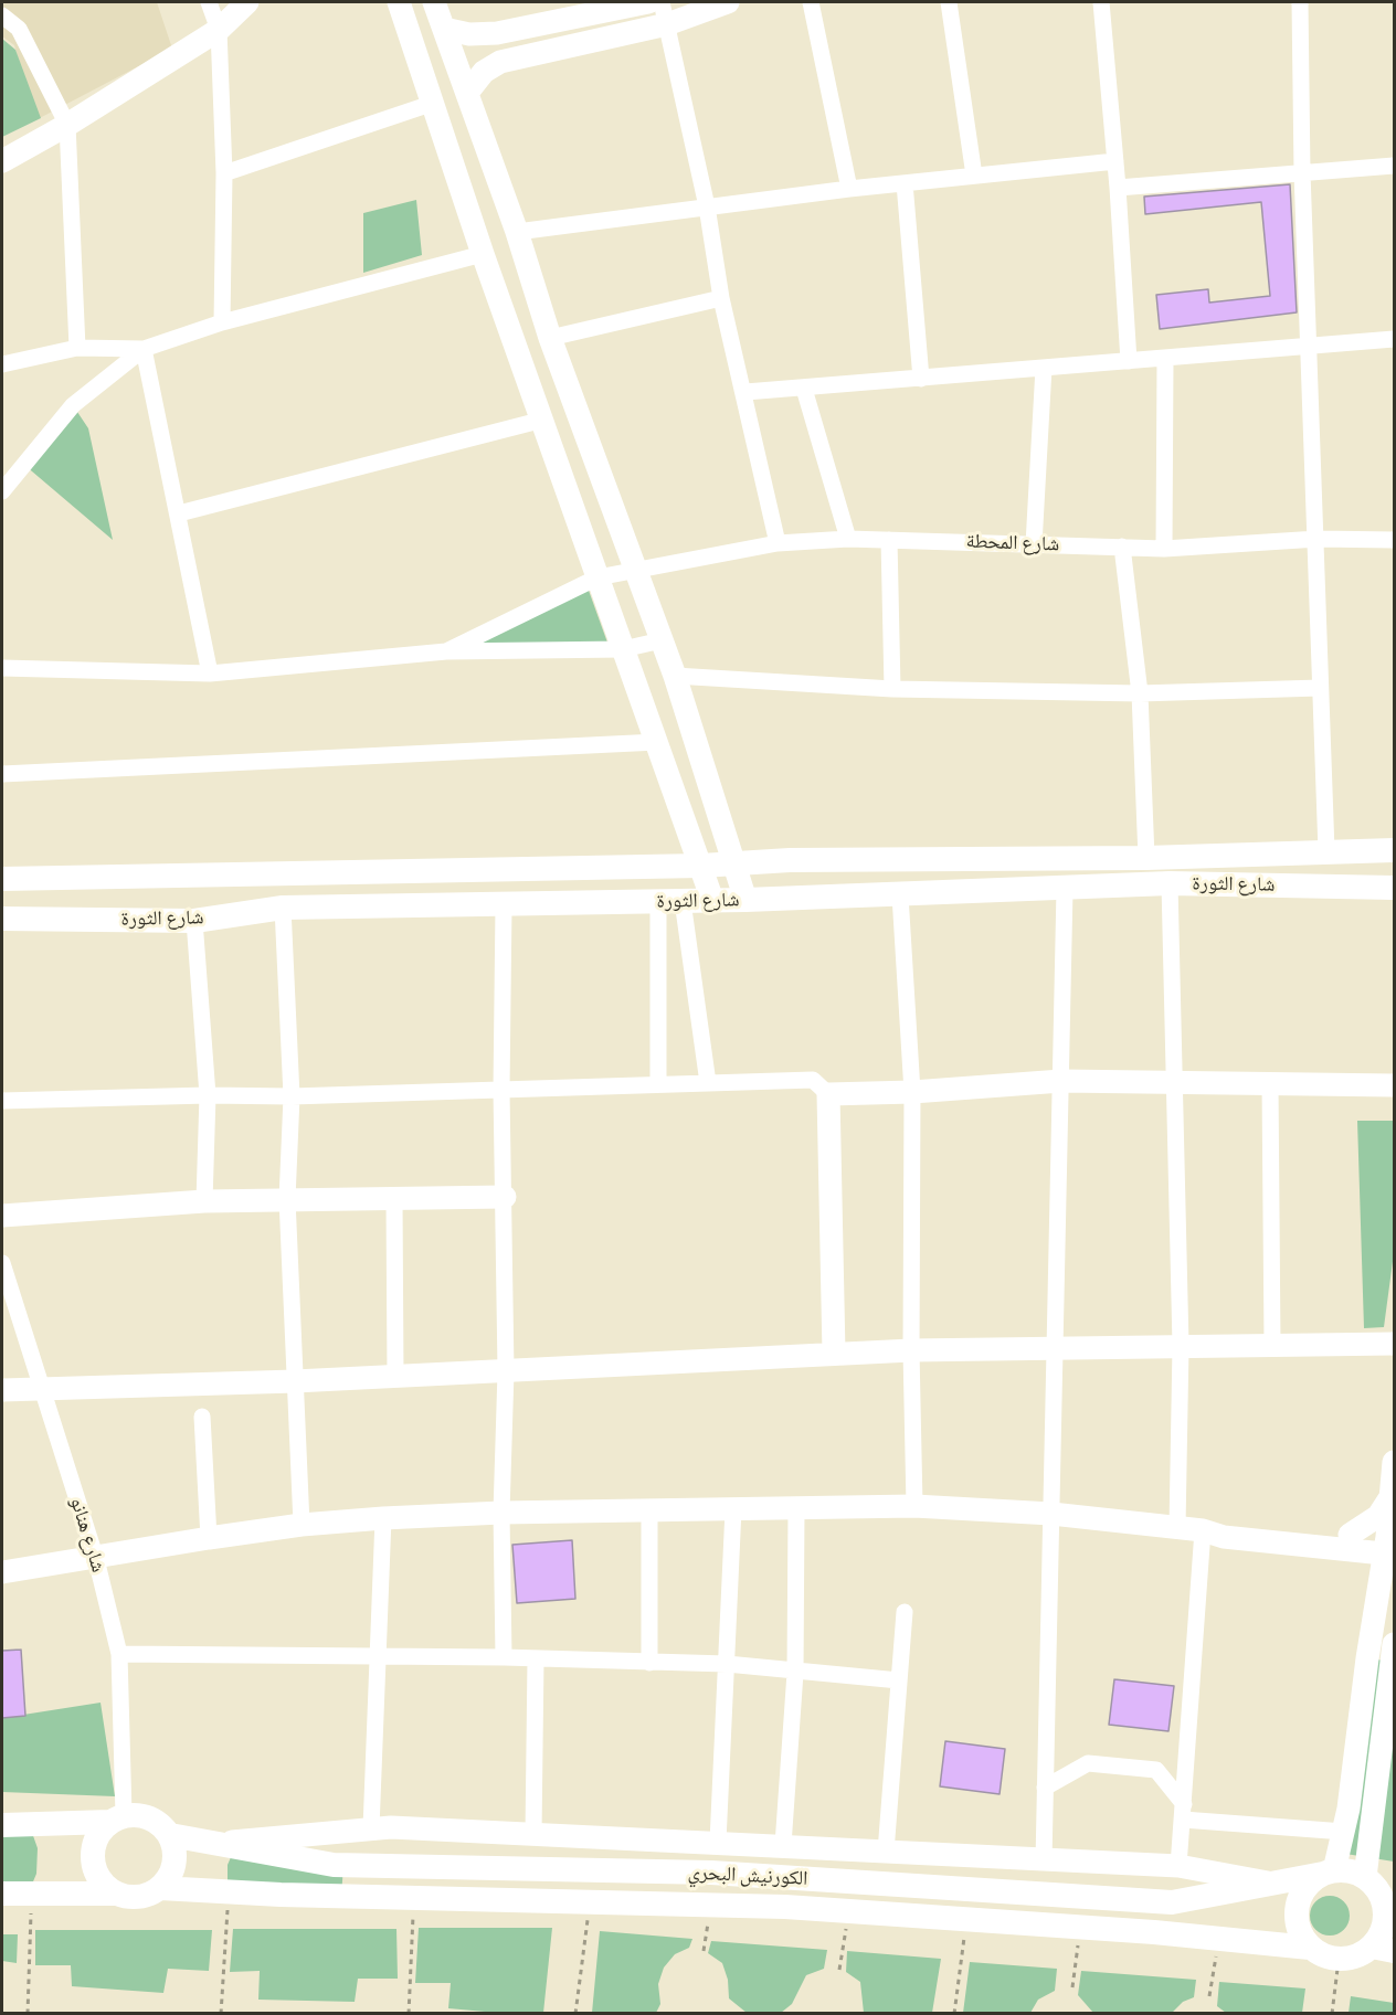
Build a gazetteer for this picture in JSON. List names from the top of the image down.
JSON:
{
  "streets": {
    "main road": ["شارع الثورة", "الكورنيش البحري"],
    "street": ["شارع المحطة", "شارع هنانو"]
  },
  "crossings": [
    ["شارع هنانو", "الكورنيش البحري"]
  ]
}
